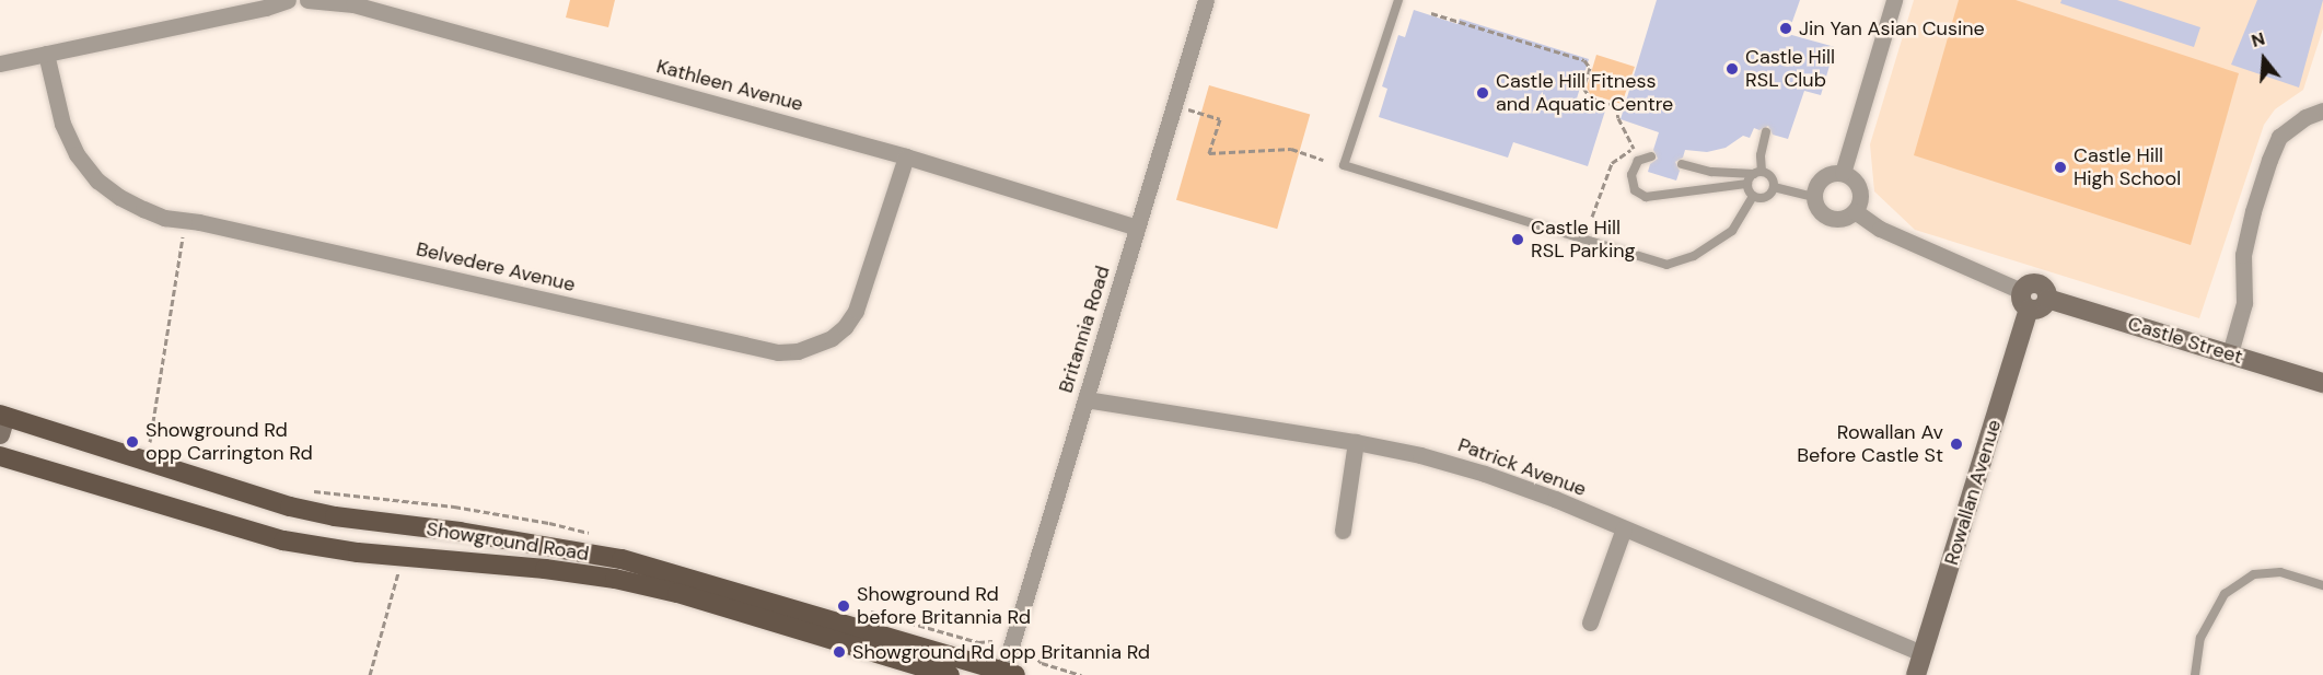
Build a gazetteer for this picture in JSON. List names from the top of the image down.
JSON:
{
  "streets": {
    "main road": ["Showground Road"],
    "street": [
      "Kathleen Avenue",
      "Belvedere Avenue",
      "Britannia Road",
      "Castle Street",
      "Patrick Avenue",
      "Rowallan Avenue"
    ]
  },
  "crossings": [
    ["Kathleen Avenue", "Belvedere Avenue"],
    ["Kathleen Avenue", "Britannia Road"],
    ["Britannia Road", "Patrick Avenue"],
    ["Britannia Road", "Showground Road"],
    ["Castle Street", "Rowallan Avenue"],
    ["Patrick Avenue", "Rowallan Avenue"]
  ],
  "places": [
    "Jin Yan Asian Cusine",
    "Castle Hill RSL Club",
    "Castle Hill Fitness and Aquatic Centre",
    "Castle Hill High School",
    "Castle Hill RSL Parking",
    "Showground Rd opp Carrington Rd",
    "Rowallan Av Before Castle St",
    "Showground Rd before Britannia Rd",
    "Showground Rd opp Britannia Rd"
  ],
  "north": "top"
}
